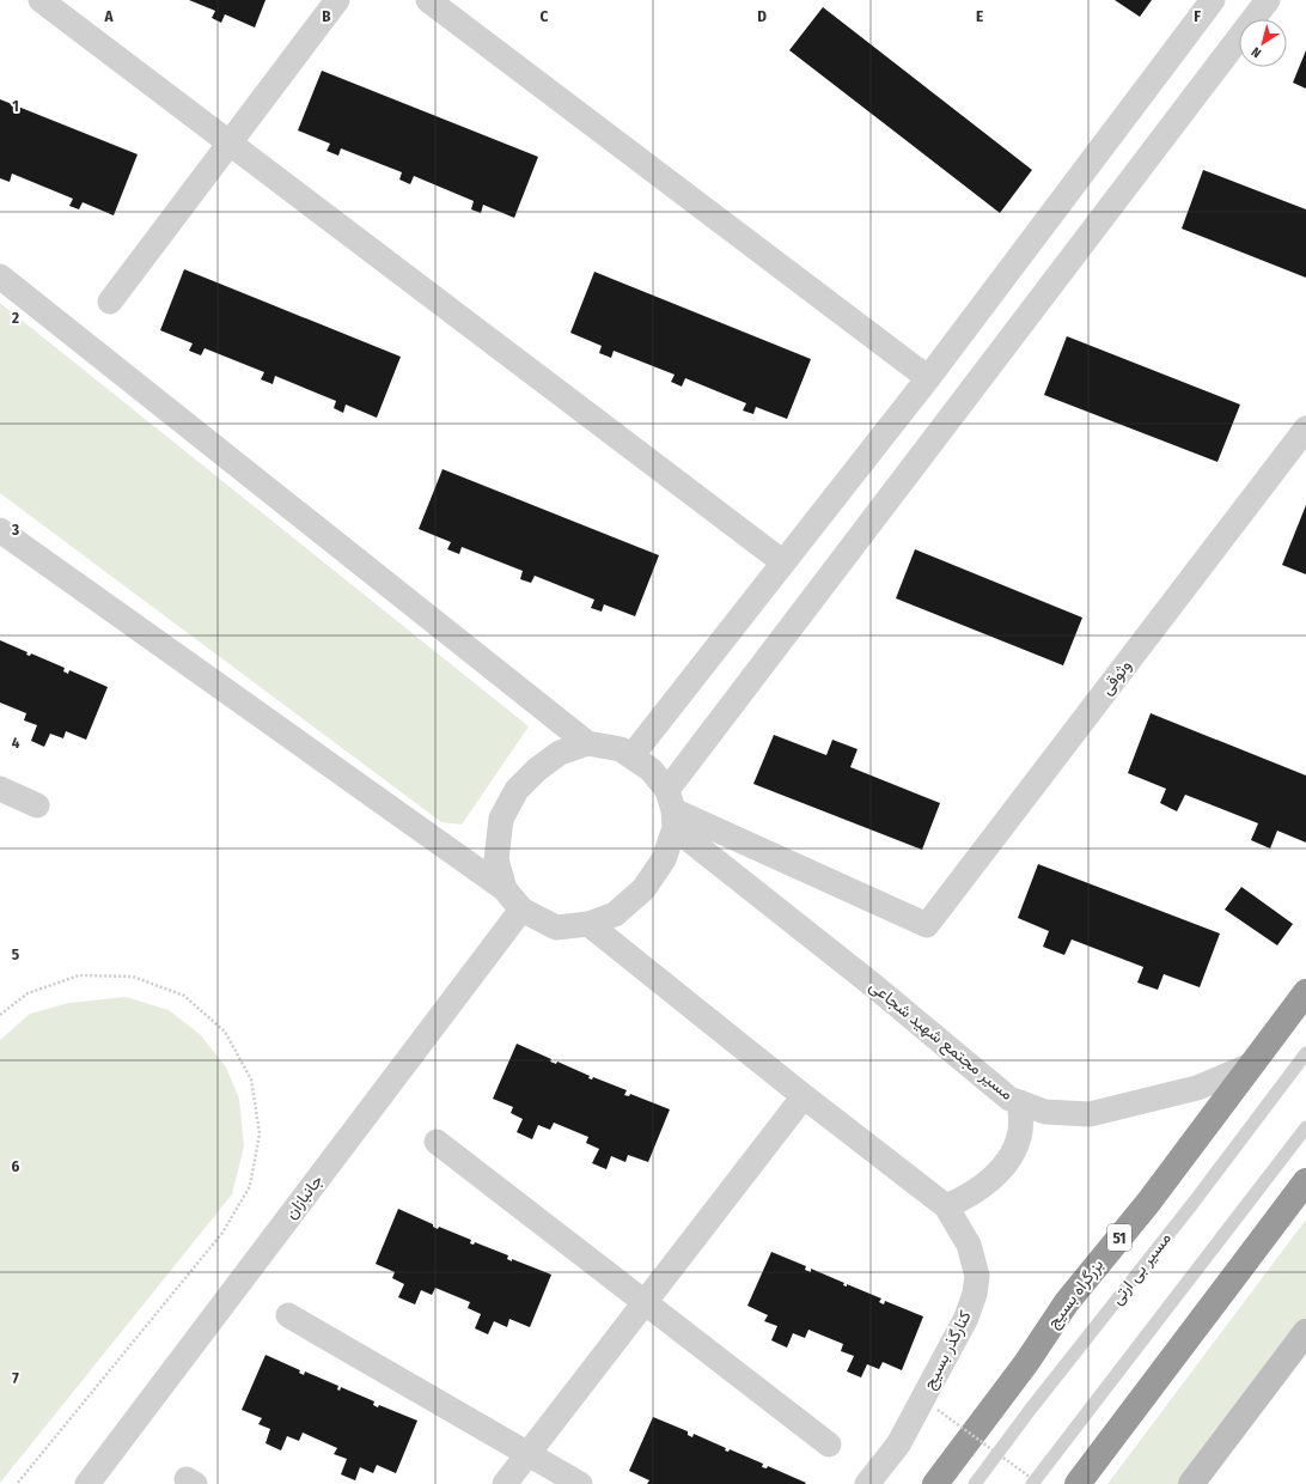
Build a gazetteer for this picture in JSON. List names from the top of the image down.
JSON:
{
  "streets": {
    "highway": ["51", "بزرگراه بسیج"],
    "street": [
      "وثوقی",
      "مسیر مجتمع شهید شجاعی",
      "جانبازان",
      "کنارگذر بسیج"
    ],
    "lane": ["مسیر بی ارتی"]
  },
  "crossings": [
    ["وثوقی", "مسیر مجتمع شهید شجاعی"],
    ["مسیر مجتمع شهید شجاعی", "بزرگراه بسیج"]
  ],
  "north": "bottom left",
  "grid": {
    "columns": [
      "A",
      "B",
      "C",
      "D",
      "E",
      "F"
    ],
    "rows": [
      "1",
      "2",
      "3",
      "4",
      "5",
      "6",
      "7"
    ]
  }
}
